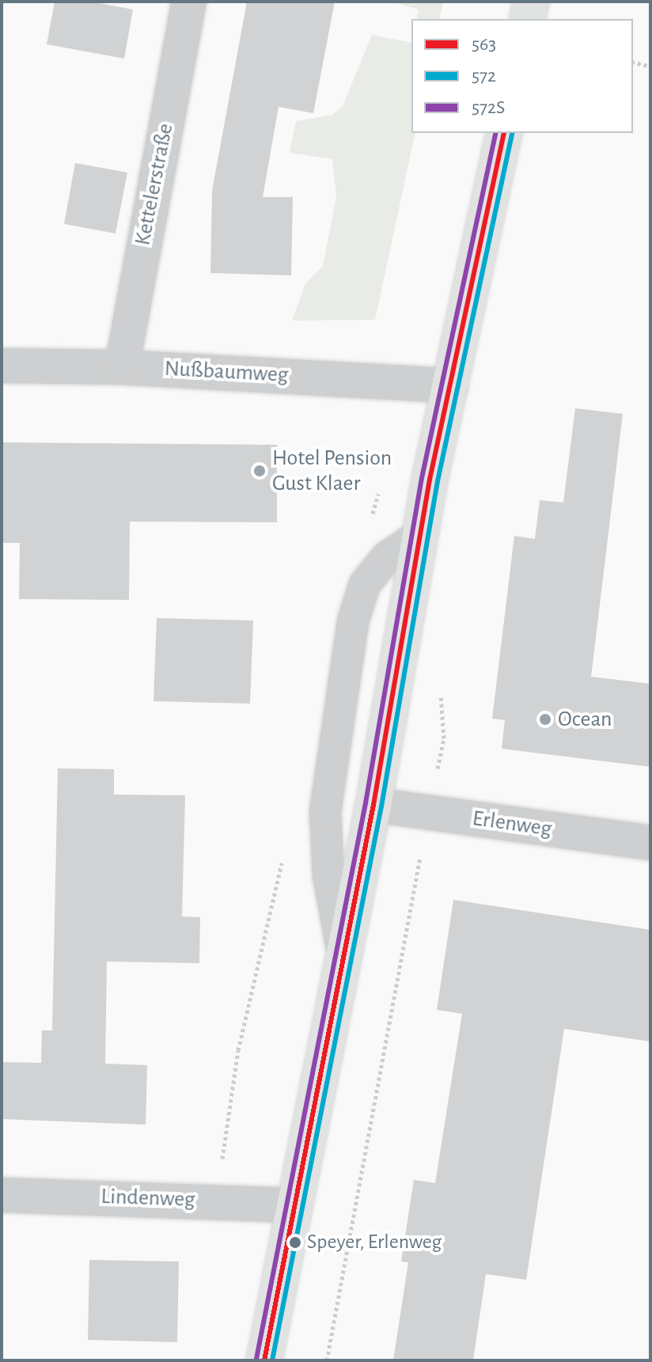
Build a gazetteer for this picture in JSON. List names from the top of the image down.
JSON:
{
  "streets": {
    "street": [
      "Kettelerstraße",
      "Nußbaumweg",
      "Erlenweg",
      "Lindenweg"
    ]
  },
  "crossings": [
    ["Kettelerstraße", "Nußbaumweg"]
  ],
  "places": ["Hotel Pension Gust Klaer", "Ocean", "Speyer, Erlenweg"],
  "lines": ["transit line 563", "transit line 572", "transit line 572S"],
  "legend": ["563", "572", "572S"]
}
